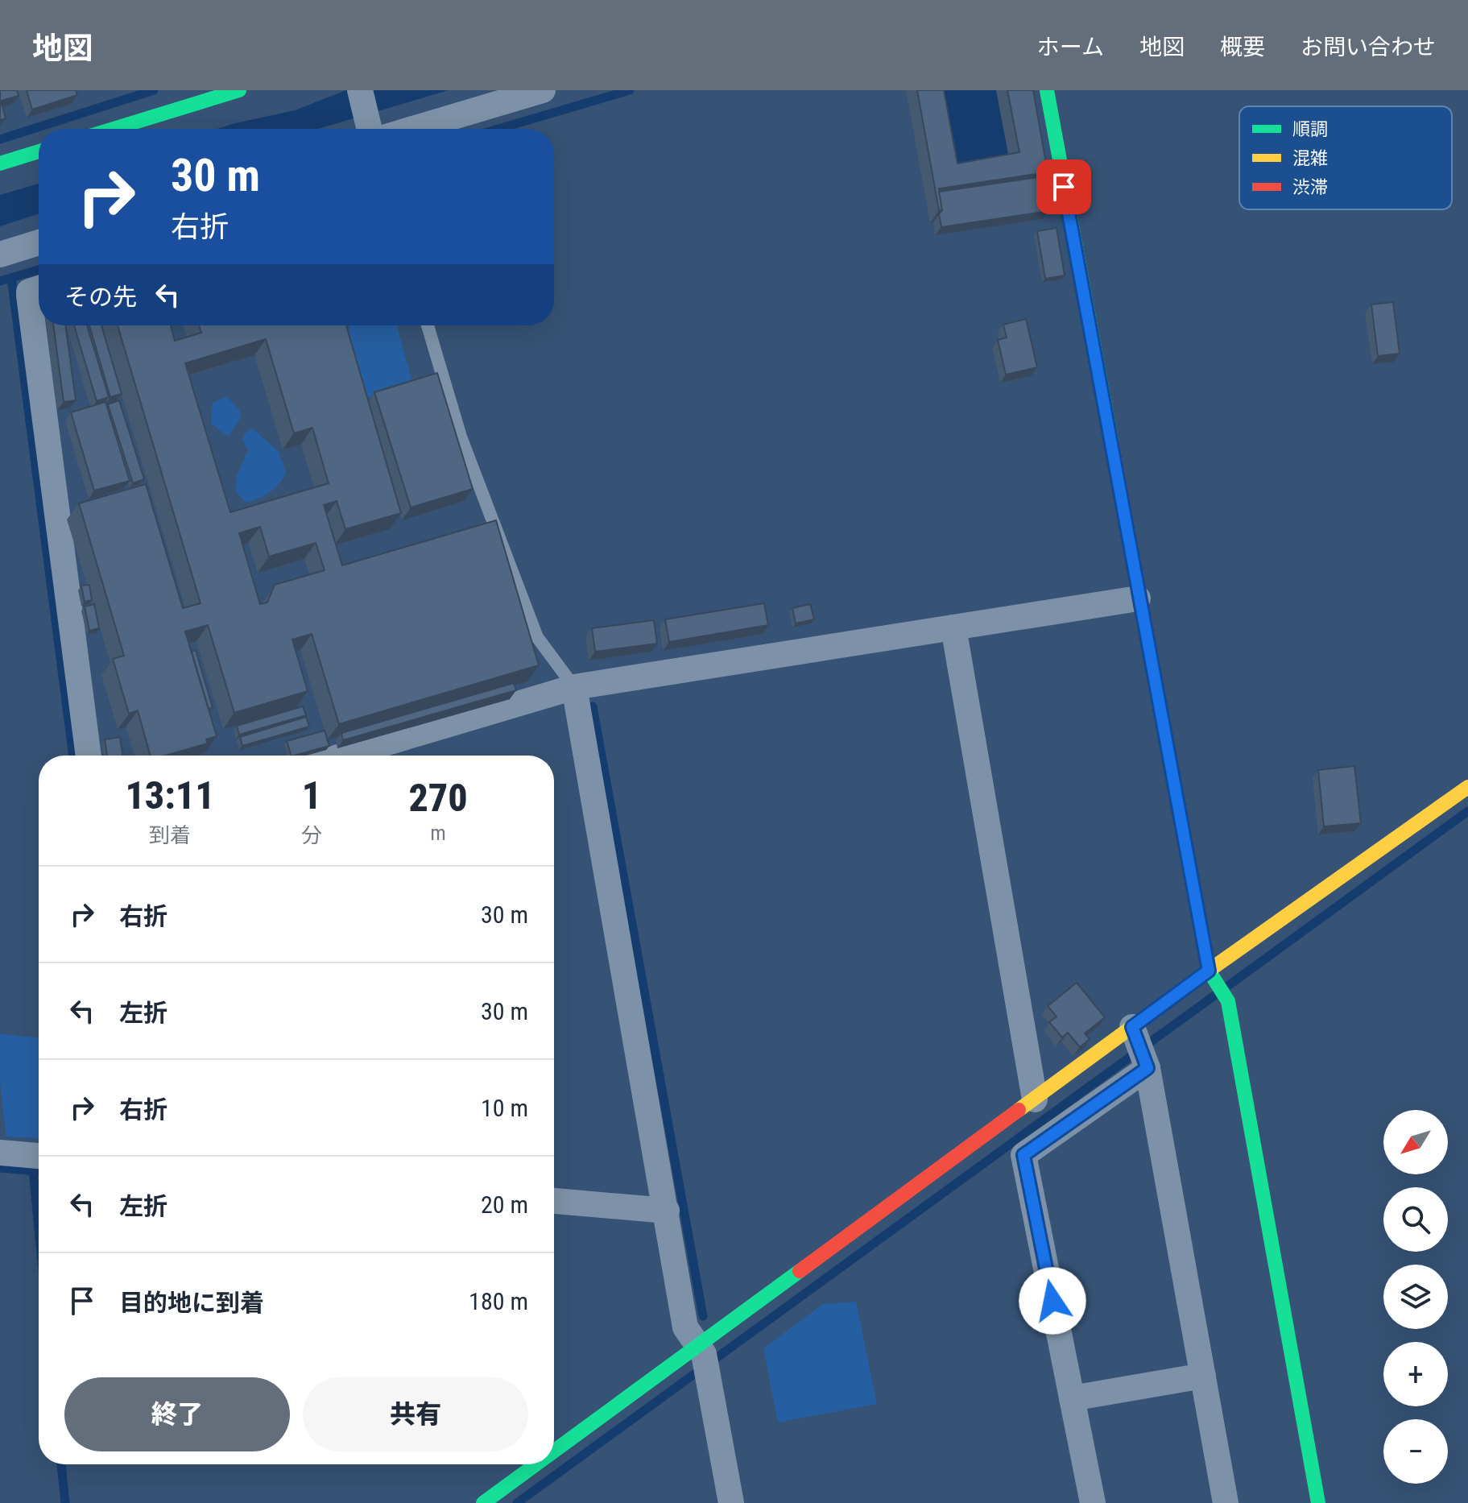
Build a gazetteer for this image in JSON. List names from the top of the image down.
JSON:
{
  "legend": ["順調", "混雑", "渋滞"],
  "north": "bottom left",
  "page": {
    "header": "地図",
    "nav": [
      "ホーム",
      "地図",
      "概要",
      "お問い合わせ"
    ],
    "turn": ["30 m", "右折"],
    "then": "その先",
    "eta": [
      "13:11",
      "到着",
      "1",
      "分",
      "270",
      "m"
    ],
    "list": [
      {
        "name": "右折",
        "value": "30 m"
      },
      {
        "name": "左折",
        "value": "30 m"
      },
      {
        "name": "右折",
        "value": "10 m"
      },
      {
        "name": "左折",
        "value": "20 m"
      },
      {
        "name": "目的地に到着",
        "value": "180 m"
      }
    ],
    "map_buttons": ["+", "−"],
    "buttons": ["終了", "共有"]
  }
}
